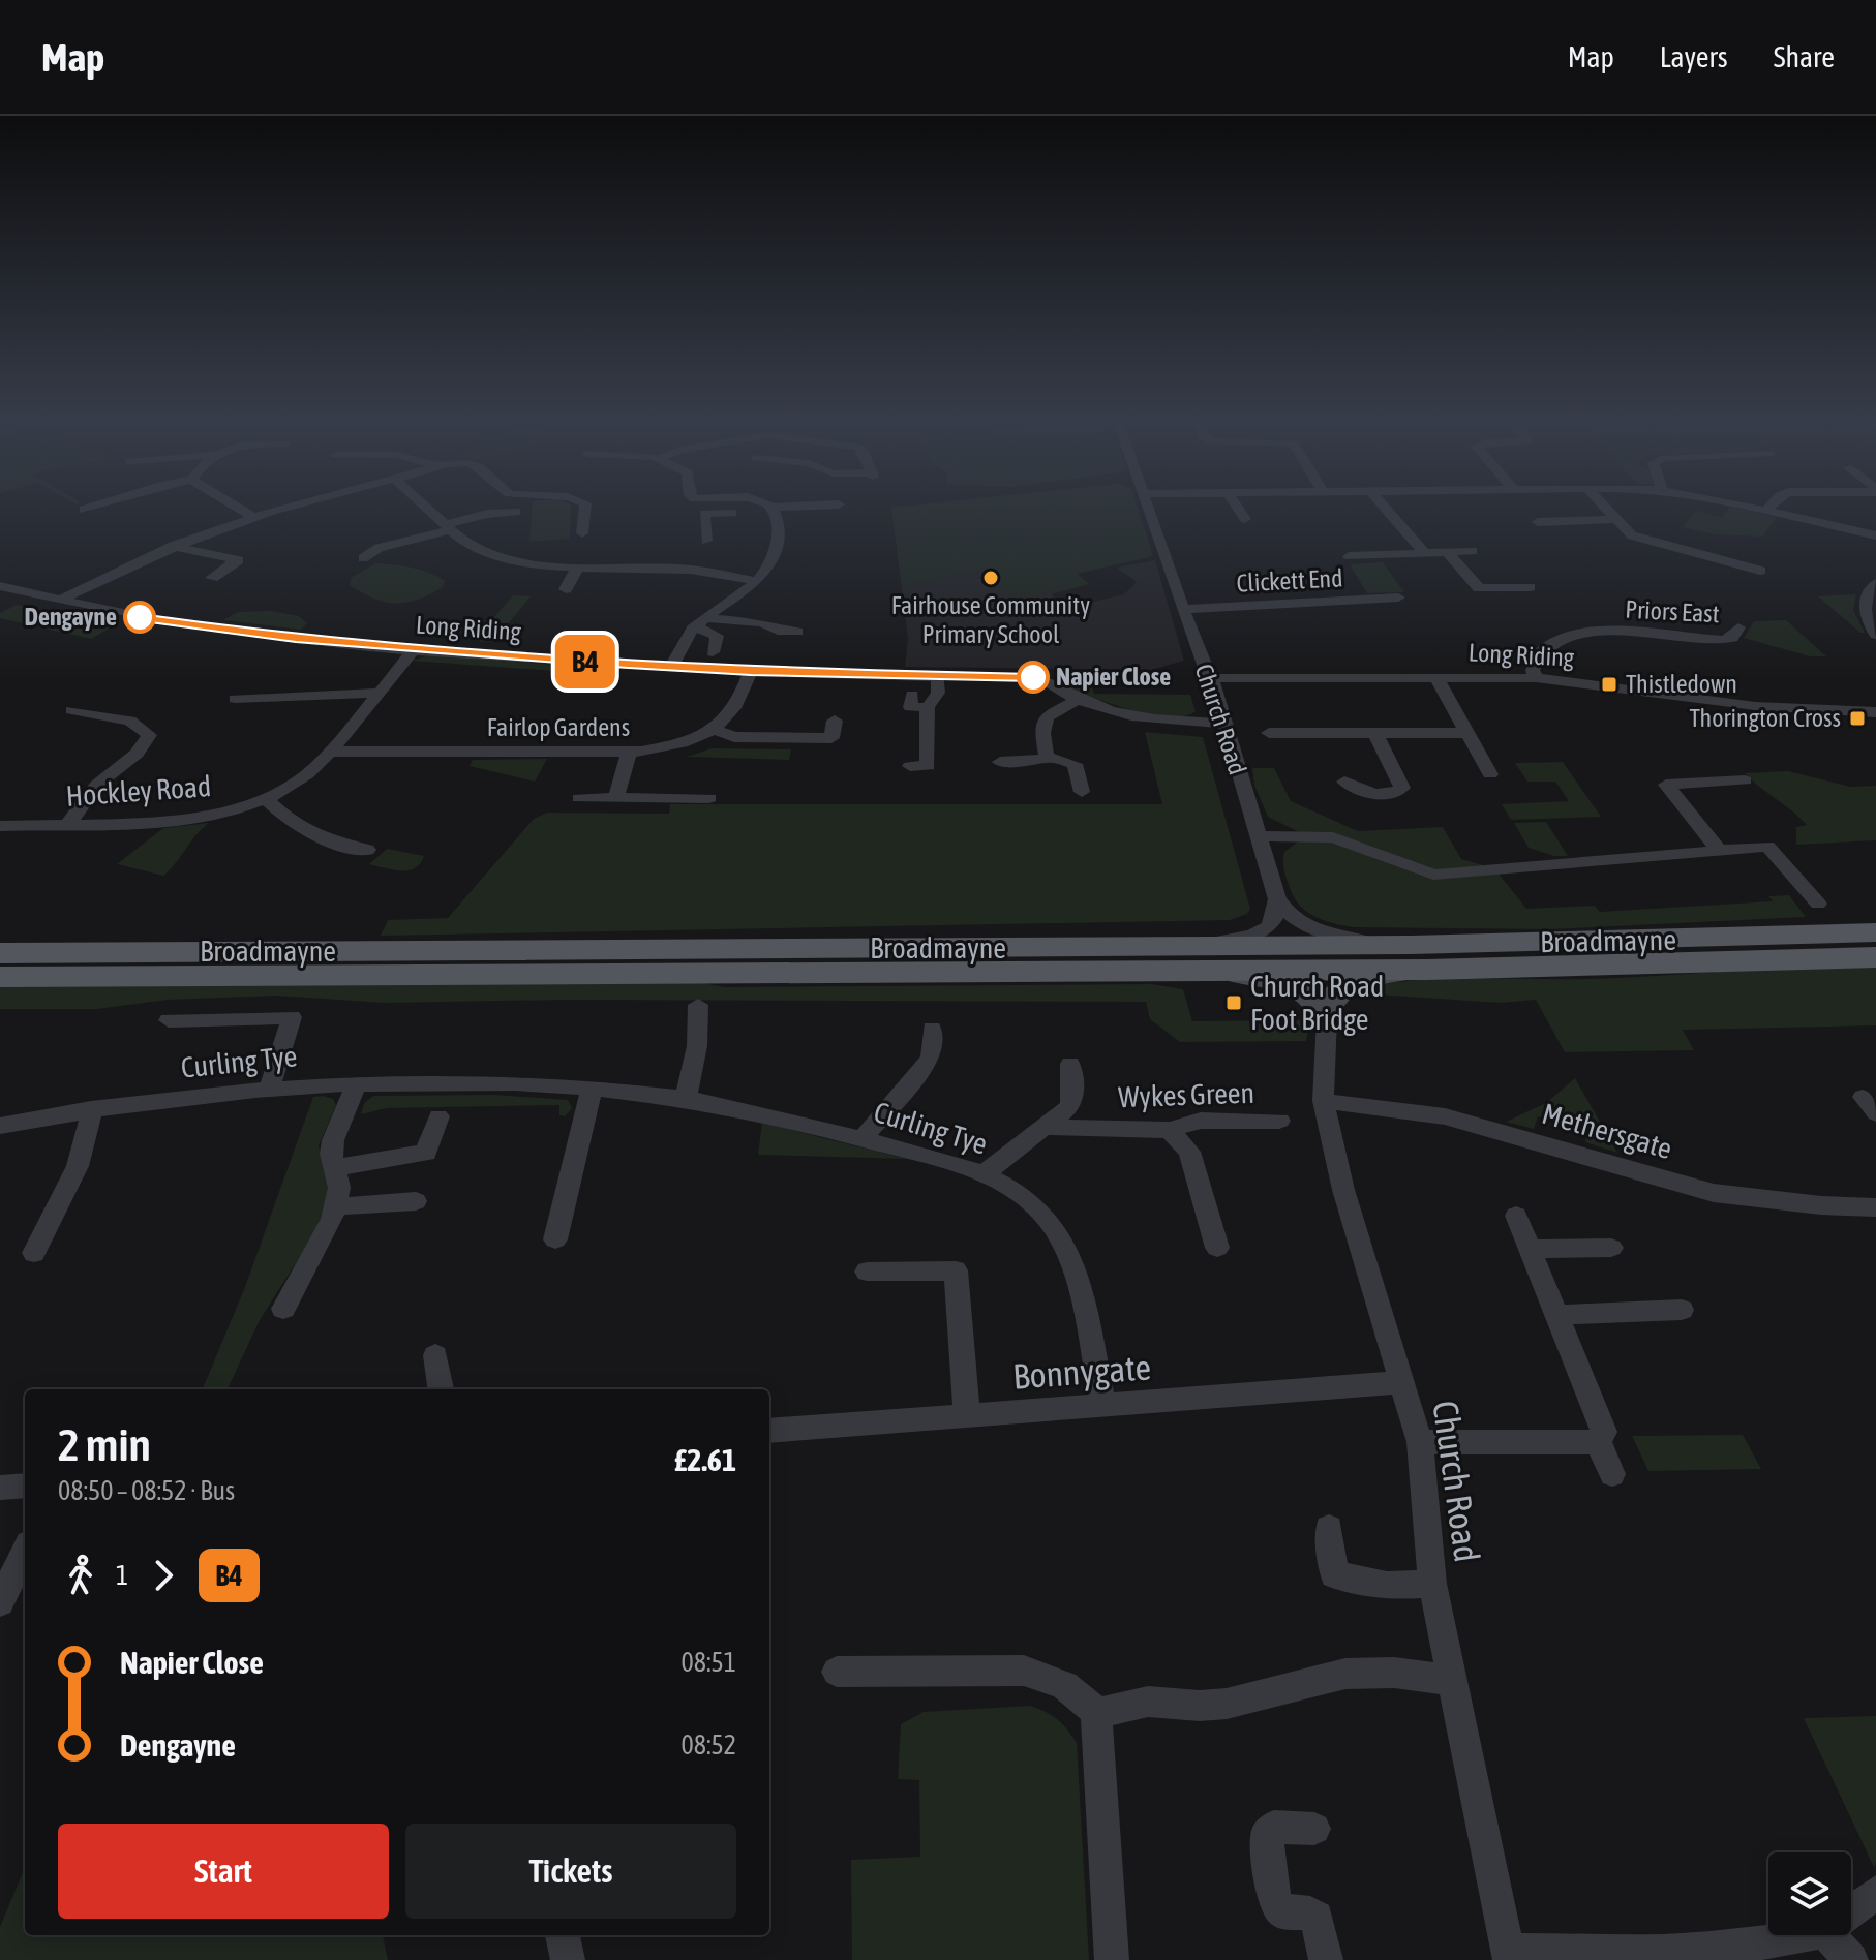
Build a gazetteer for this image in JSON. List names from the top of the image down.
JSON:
{
  "streets": {
    "main road": ["Broadmayne"],
    "street": [
      "Clickett End",
      "Priors East",
      "Long Riding",
      "Church Road",
      "Fairlop Gardens",
      "Hockley Road",
      "Curling Tye",
      "Wykes Green",
      "Methersgate",
      "Bonnygate"
    ]
  },
  "crossings": [
    ["Clickett End", "Church Road"],
    ["Priors East", "Long Riding"],
    ["Long Riding", "Church Road"],
    ["Long Riding", "Fairlop Gardens"],
    ["Long Riding", "Hockley Road"],
    ["Church Road", "Broadmayne"],
    ["Church Road", "Methersgate"],
    ["Church Road", "Bonnygate"],
    ["Fairlop Gardens", "Hockley Road"],
    ["Curling Tye", "Bonnygate"]
  ],
  "places": {
    "other": ["Fairhouse Community Primary School", "Dengayne", "Napier Close"],
    "transit": ["Thistledown", "Thorington Cross", "Church Road Foot Bridge"]
  },
  "lines": ["bus line B4"],
  "page": {
    "header": "Map",
    "nav": ["Map", "Layers", "Share"],
    "on_map": "B4",
    "heading": ["2 min", "08:50 – 08:52 · Bus", "£2.61"],
    "legs": ["1", "B4"],
    "list": [
      {
        "name": "Napier Close",
        "value": "08:51"
      },
      {
        "name": "Dengayne",
        "value": "08:52"
      }
    ],
    "buttons": ["Start", "Tickets"]
  }
}
